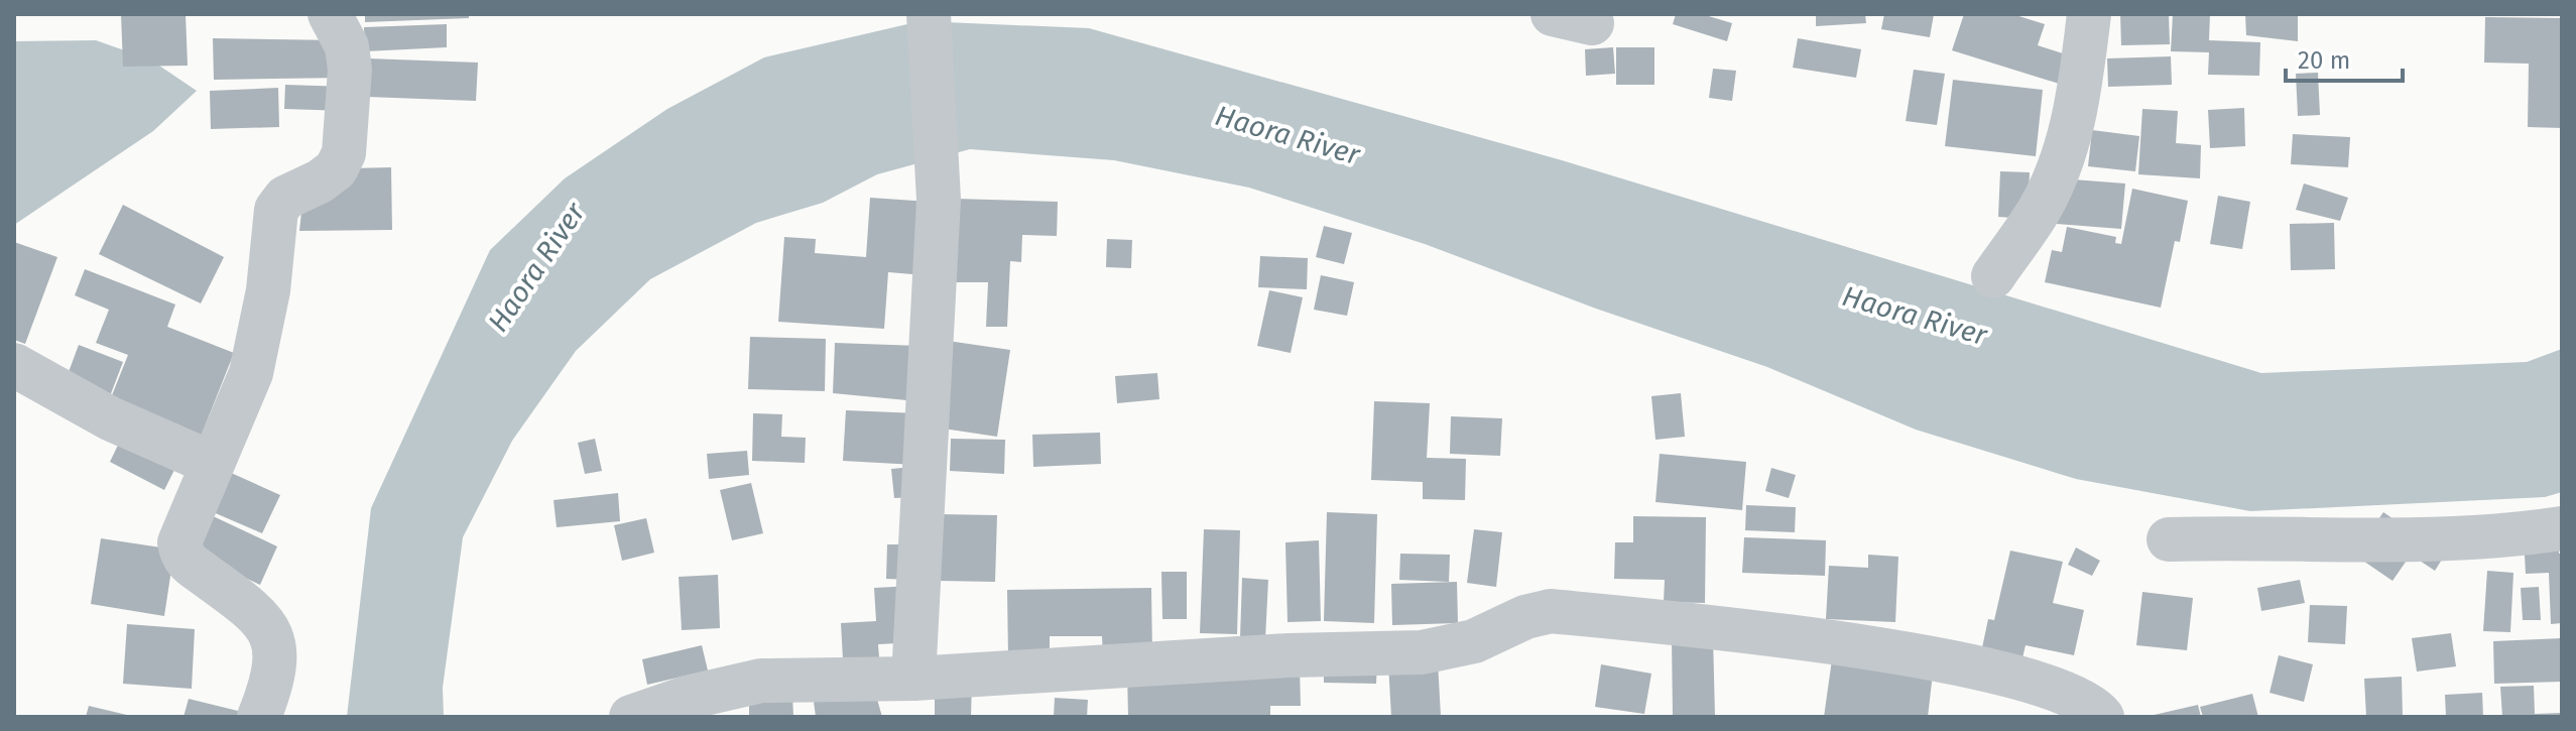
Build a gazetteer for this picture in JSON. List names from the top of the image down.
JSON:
{
  "water": ["Haora River"],
  "scale_bar": "20 m"
}
